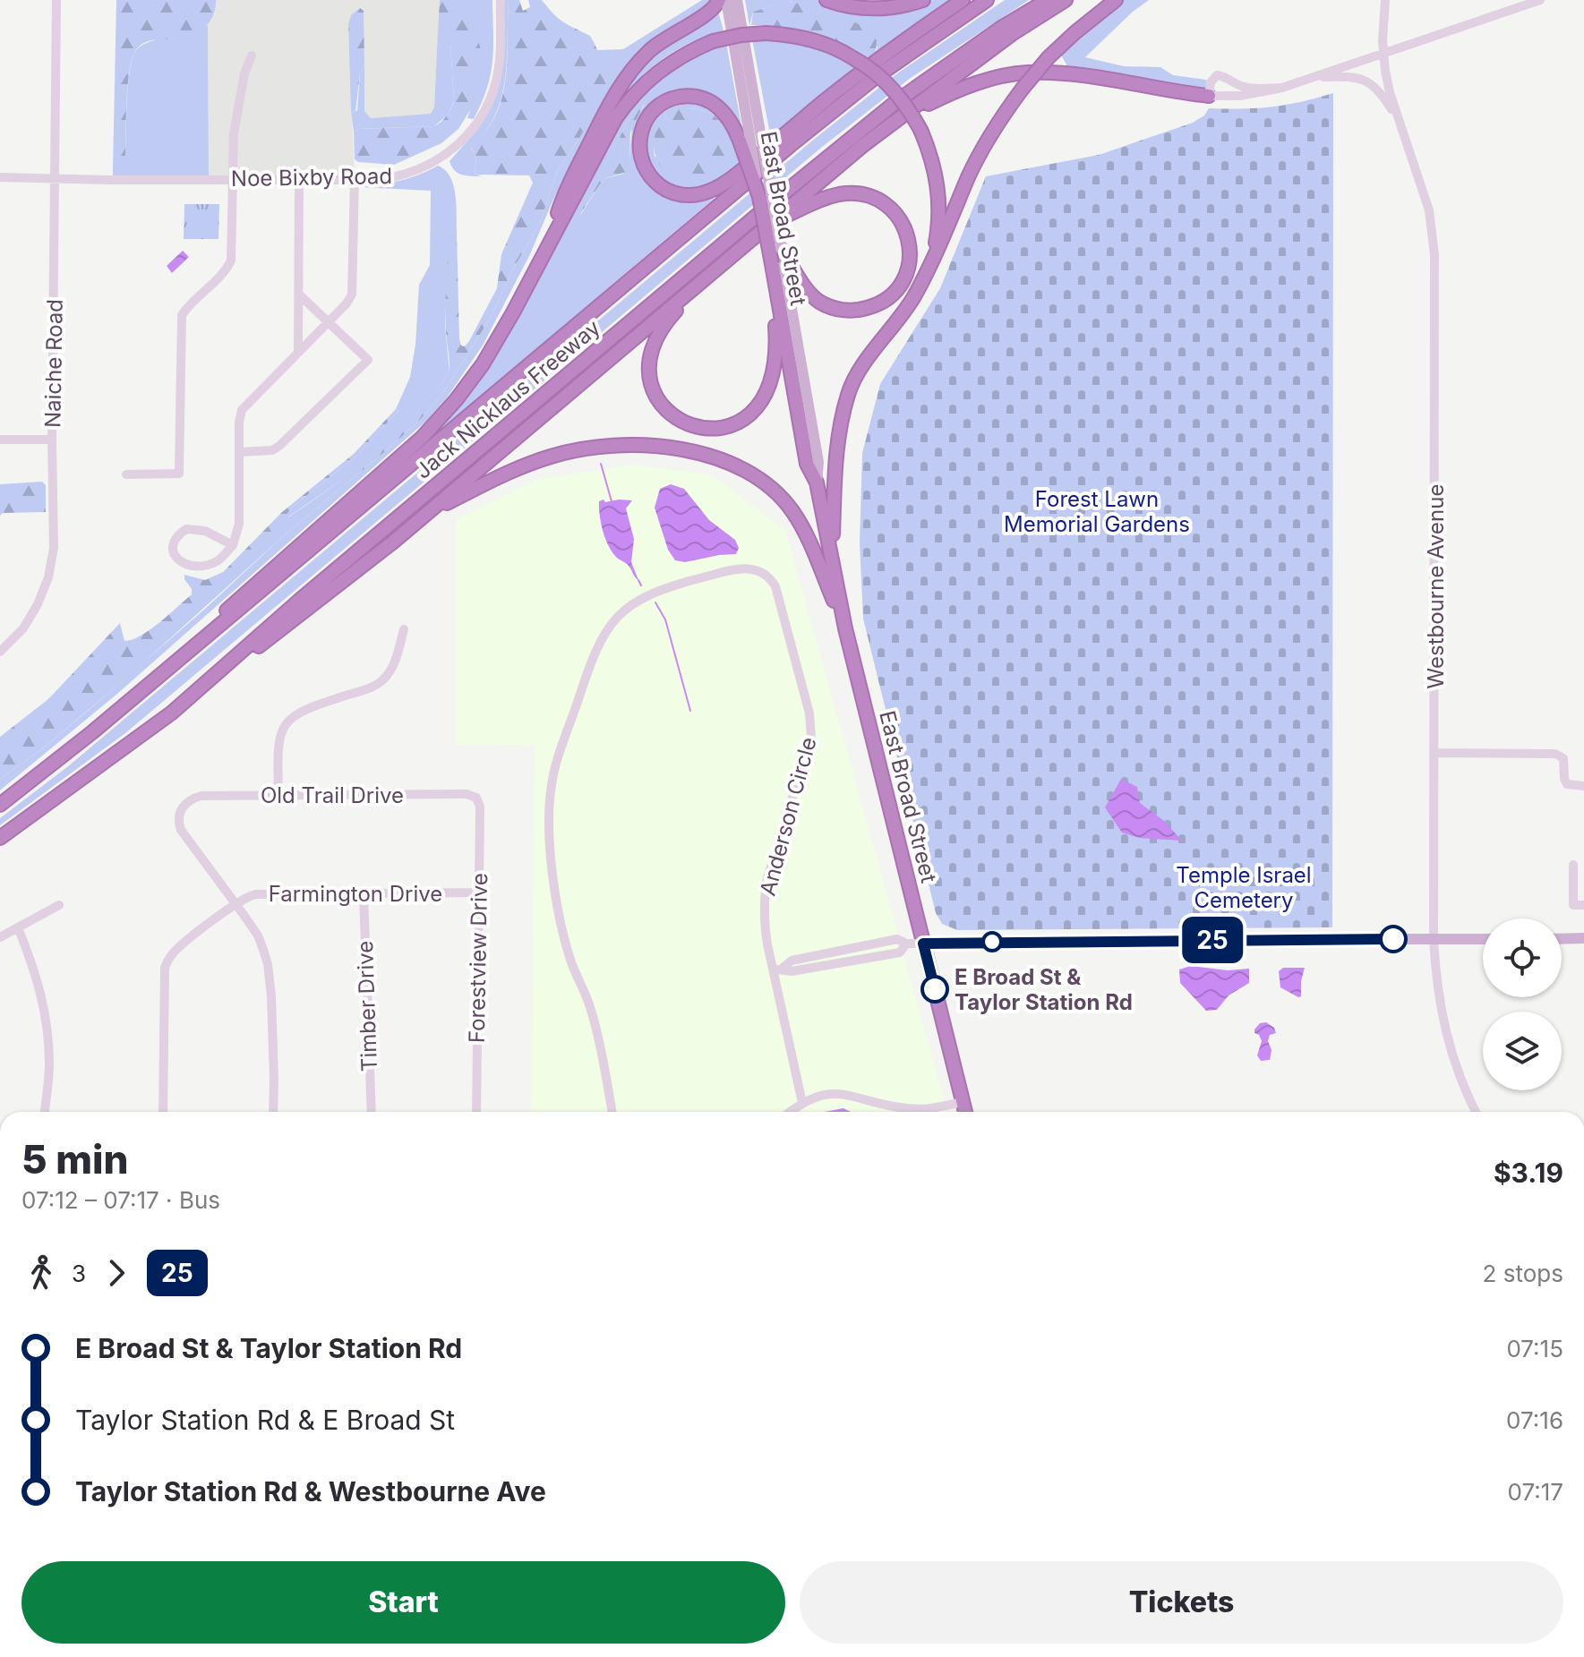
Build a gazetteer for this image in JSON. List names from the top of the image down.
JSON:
{
  "streets": {
    "highway": ["East Broad Street", "Jack Nicklaus Freeway"],
    "street": [
      "Noe Bixby Road",
      "Naiche Road",
      "Westbourne Avenue",
      "Old Trail Drive",
      "Anderson Circle",
      "Farmington Drive",
      "Forestview Drive",
      "Timber Drive"
    ]
  },
  "crossings": [
    ["Noe Bixby Road", "Naiche Road"],
    ["Old Trail Drive", "Farmington Drive"],
    ["Old Trail Drive", "Forestview Drive"],
    ["Farmington Drive", "Forestview Drive"],
    ["Farmington Drive", "Timber Drive"]
  ],
  "parks": ["Forest Lawn Memorial Gardens", "Temple Israel Cemetery"],
  "places": ["E Broad St & Taylor Station Rd"],
  "lines": ["bus line 25"],
  "page": {
    "on_map": "25",
    "heading": ["5 min", "07:12 – 07:17 · Bus", "$3.19"],
    "legs": ["3", "25", "2 stops"],
    "list": [
      {
        "name": "E Broad St & Taylor Station Rd",
        "value": "07:15"
      },
      {
        "name": "Taylor Station Rd & E Broad St",
        "value": "07:16"
      },
      {
        "name": "Taylor Station Rd & Westbourne Ave",
        "value": "07:17"
      }
    ],
    "buttons": ["Start", "Tickets"]
  }
}
